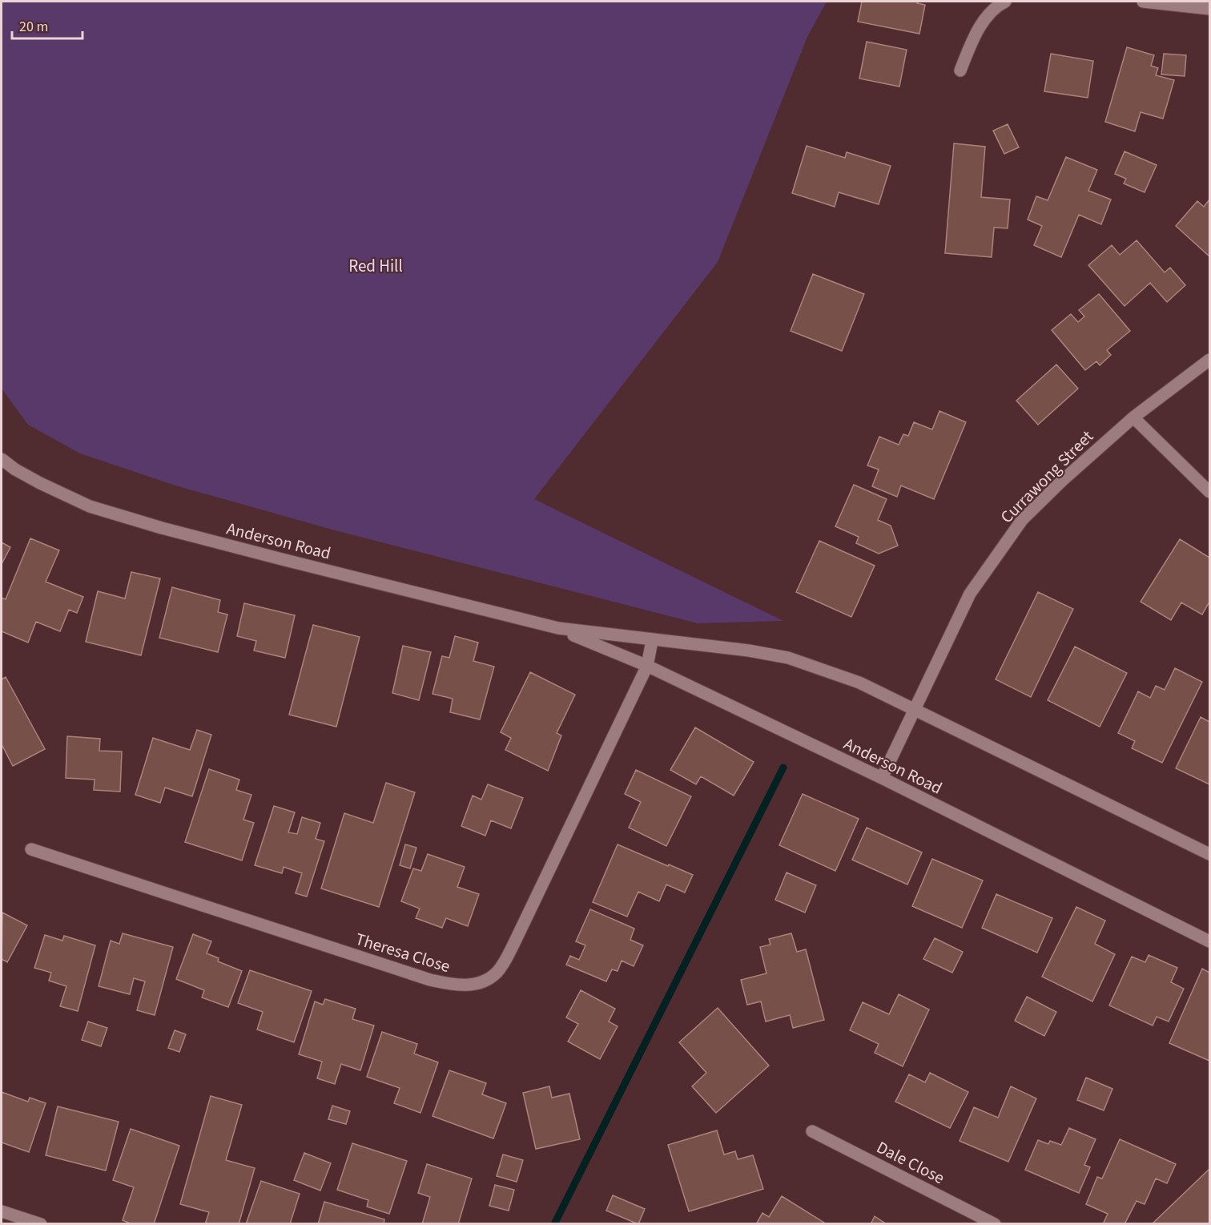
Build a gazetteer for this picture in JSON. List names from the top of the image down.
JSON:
{
  "streets": {
    "street": [
      "Currawong Street",
      "Anderson Road",
      "Theresa Close",
      "Dale Close"
    ]
  },
  "crossings": [
    ["Currawong Street", "Anderson Road"],
    ["Anderson Road", "Theresa Close"]
  ],
  "parks": ["Red Hill"],
  "scale_bar": "20 m"
}
